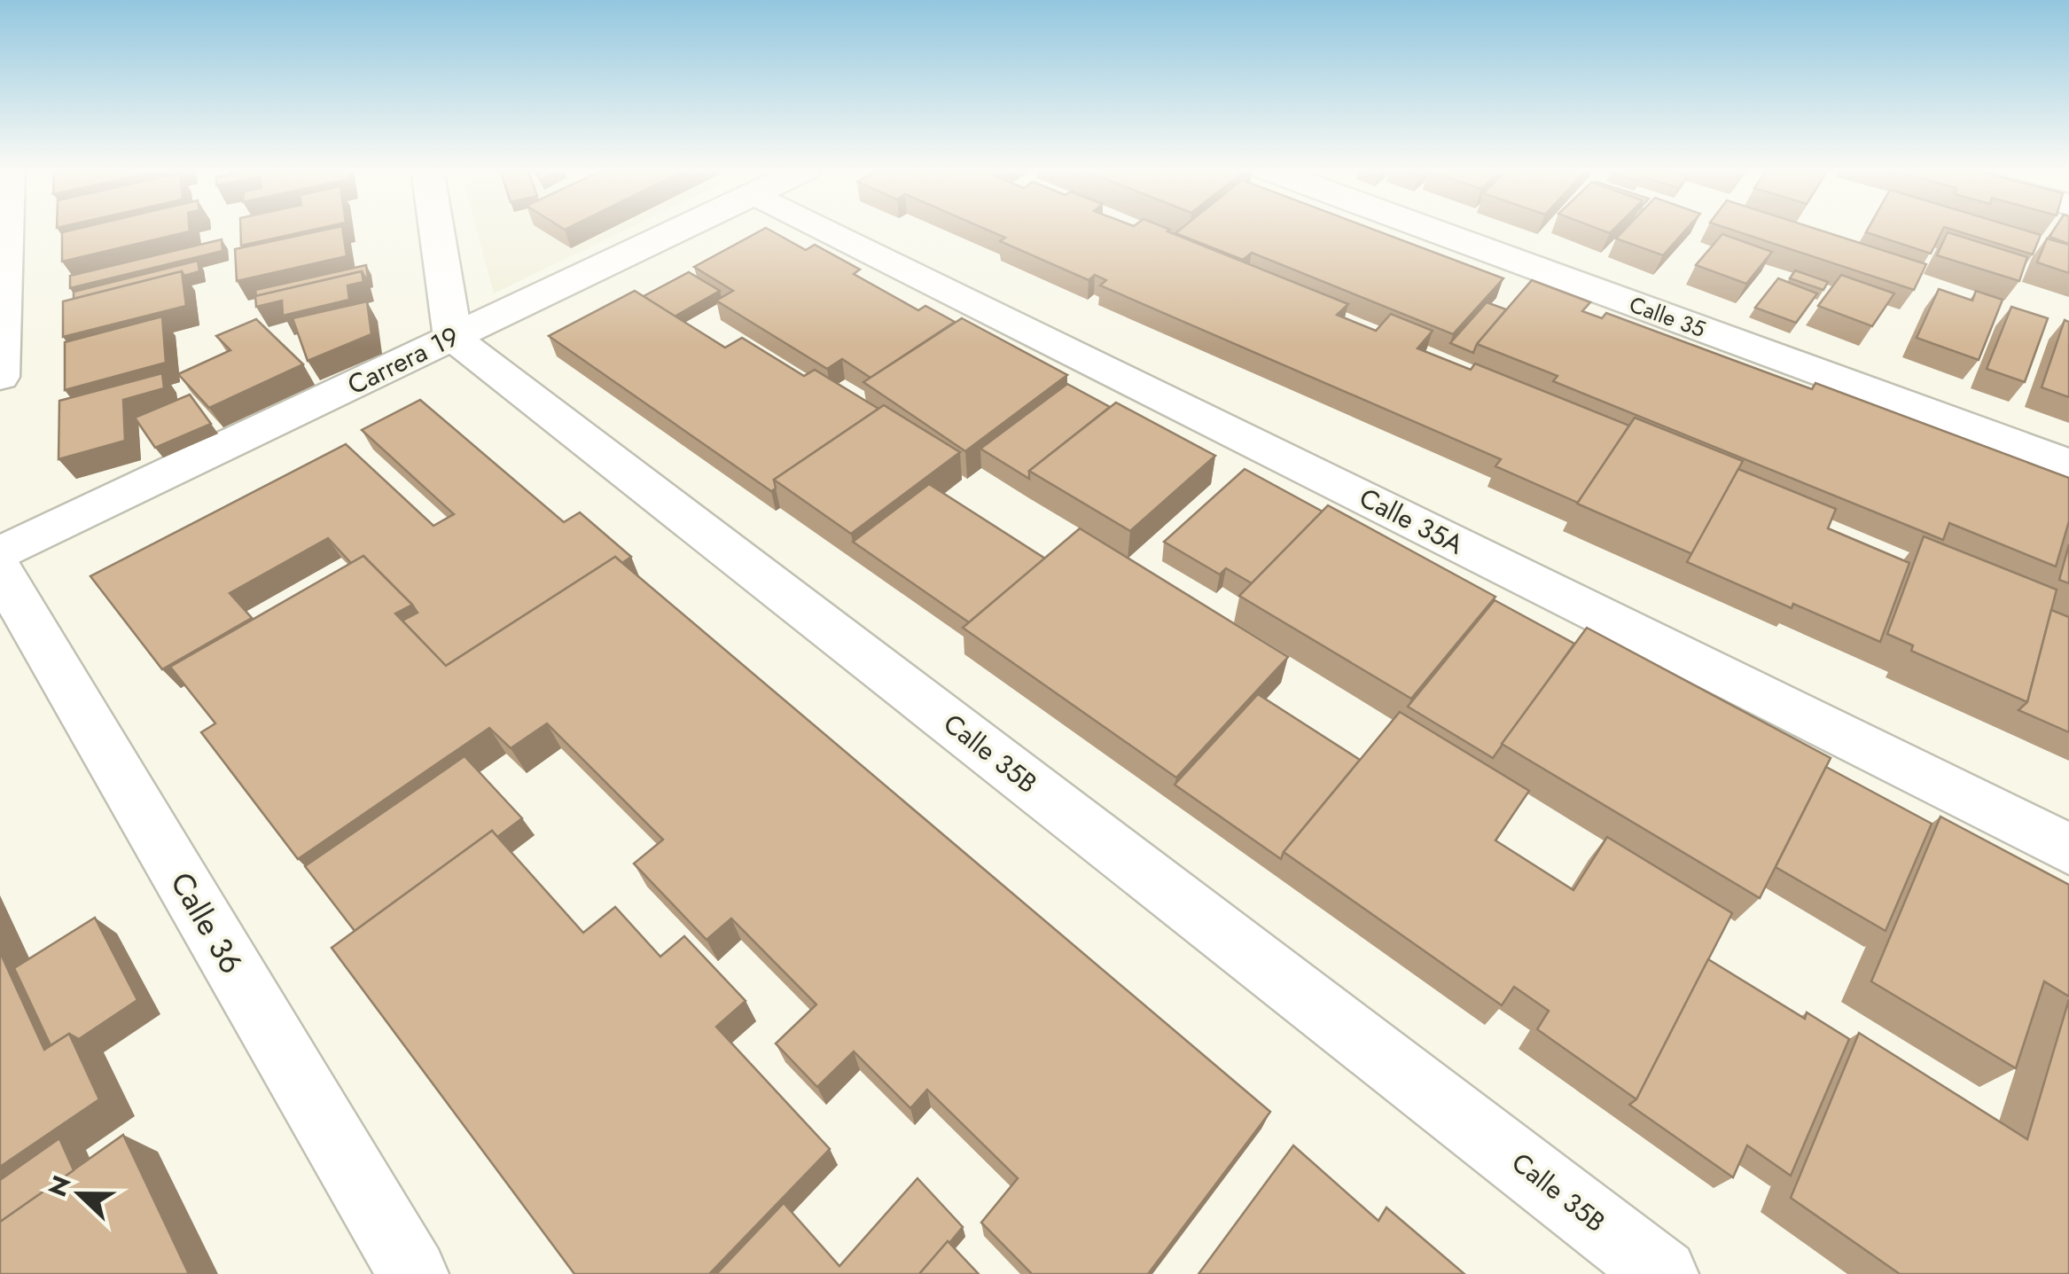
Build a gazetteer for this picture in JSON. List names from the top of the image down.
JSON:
{
  "streets": {
    "street": [
      "Calle 35",
      "Carrera 19",
      "Calle 35A",
      "Calle 35B",
      "Calle 36"
    ]
  },
  "crossings": [
    ["Carrera 19", "Calle 35B"]
  ],
  "north": "left"
}
